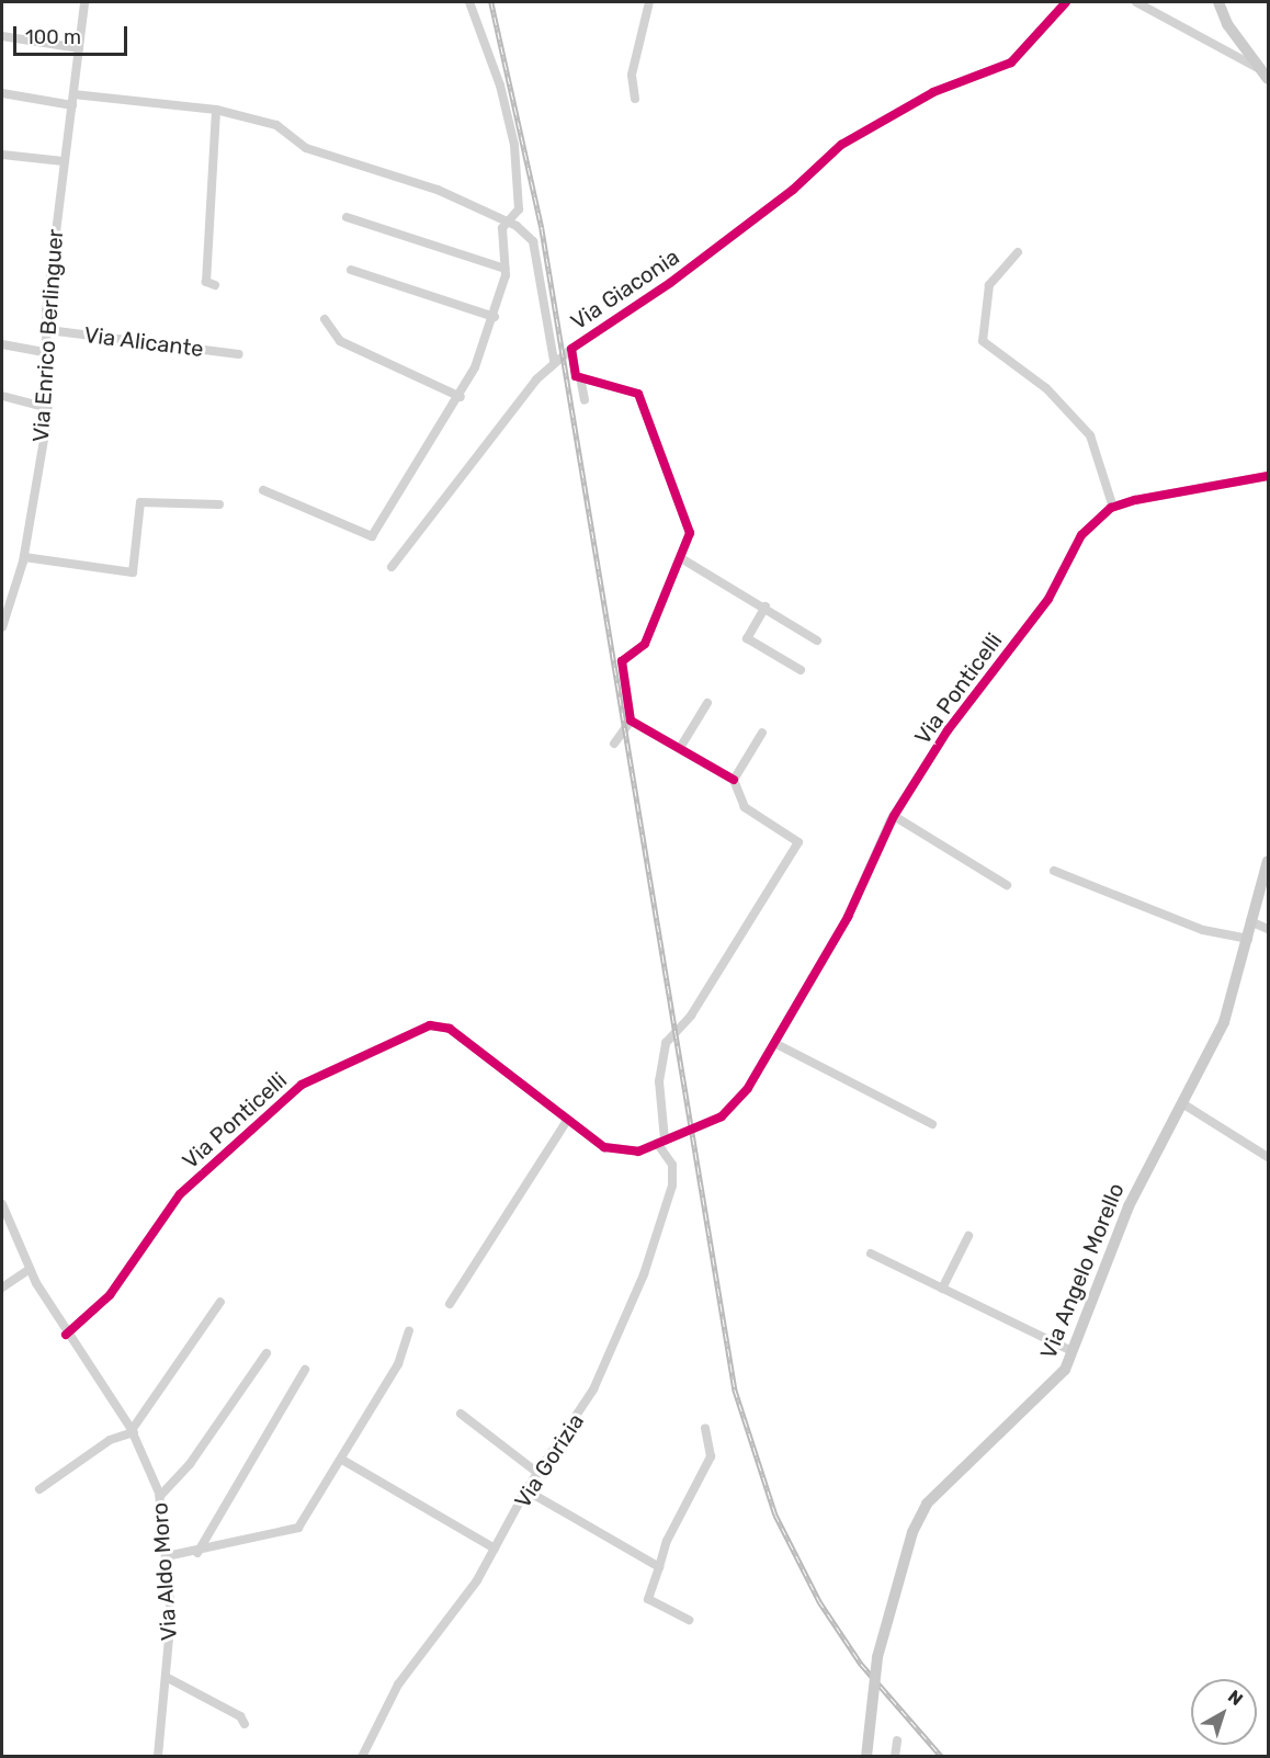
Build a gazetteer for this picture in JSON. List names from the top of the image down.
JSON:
{
  "streets": {
    "street": [
      "Via Giaconia",
      "Via Enrico Berlinguer",
      "Via Alicante",
      "Via Ponticelli",
      "Via Angelo Morello",
      "Via Gorizia",
      "Via Aldo Moro"
    ]
  },
  "crossings": [
    ["Via Enrico Berlinguer", "Via Alicante"],
    ["Via Ponticelli", "Via Gorizia"],
    ["Via Ponticelli", "Via Aldo Moro"]
  ],
  "scale_bar": "100 m",
  "north": "top right"
}
